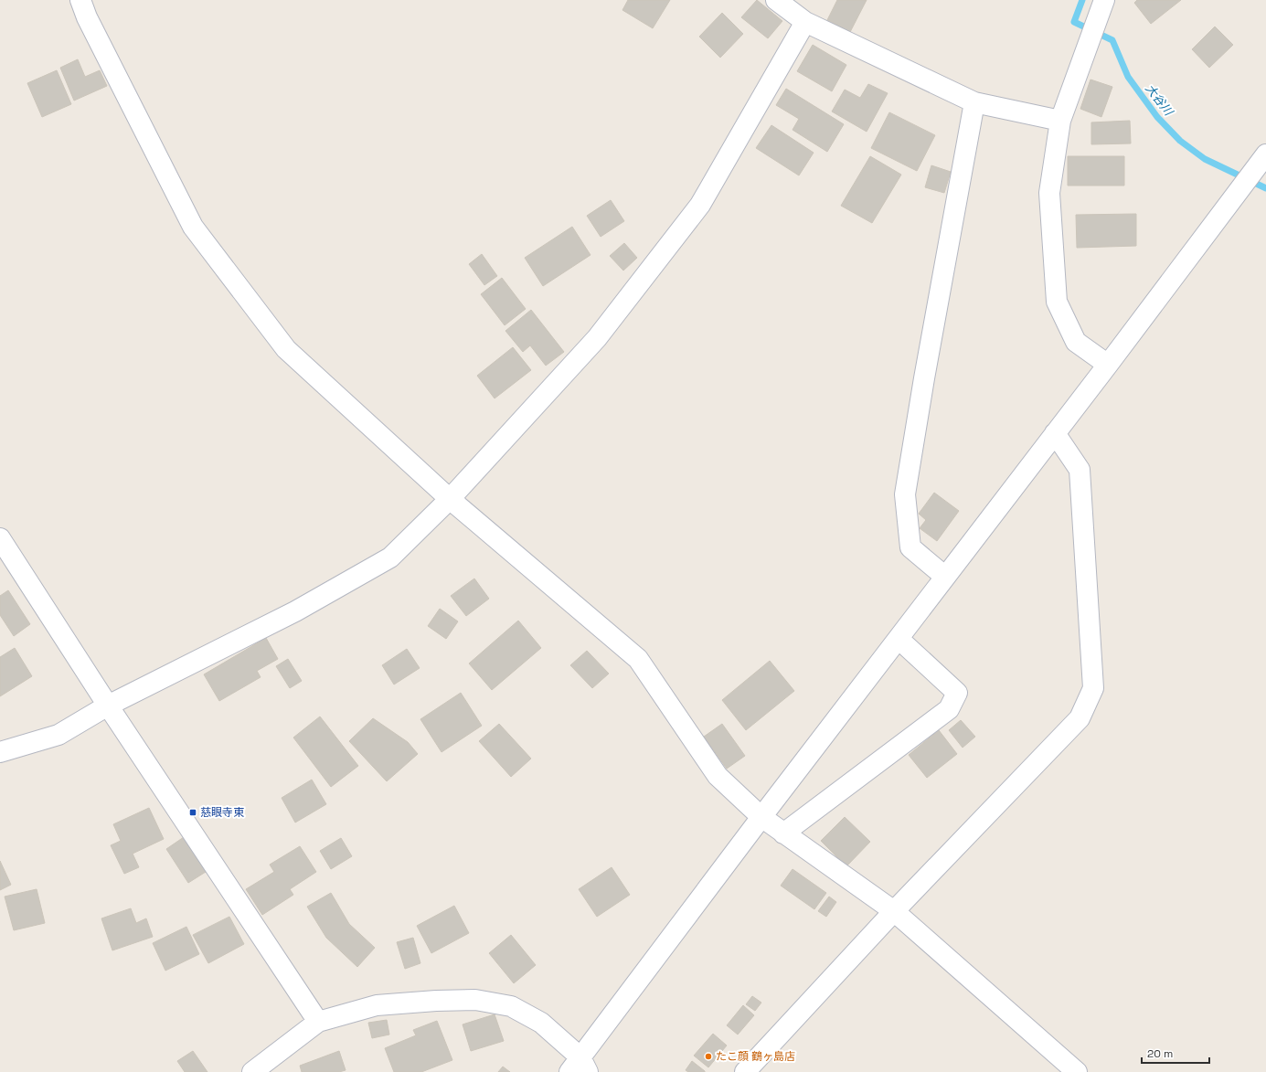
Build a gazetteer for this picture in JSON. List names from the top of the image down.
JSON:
{
  "water": ["大谷川"],
  "places": {
    "transit": ["慈眼寺東"],
    "other": ["たこ顔 鶴ヶ島店"]
  },
  "scale_bar": "20 m"
}
